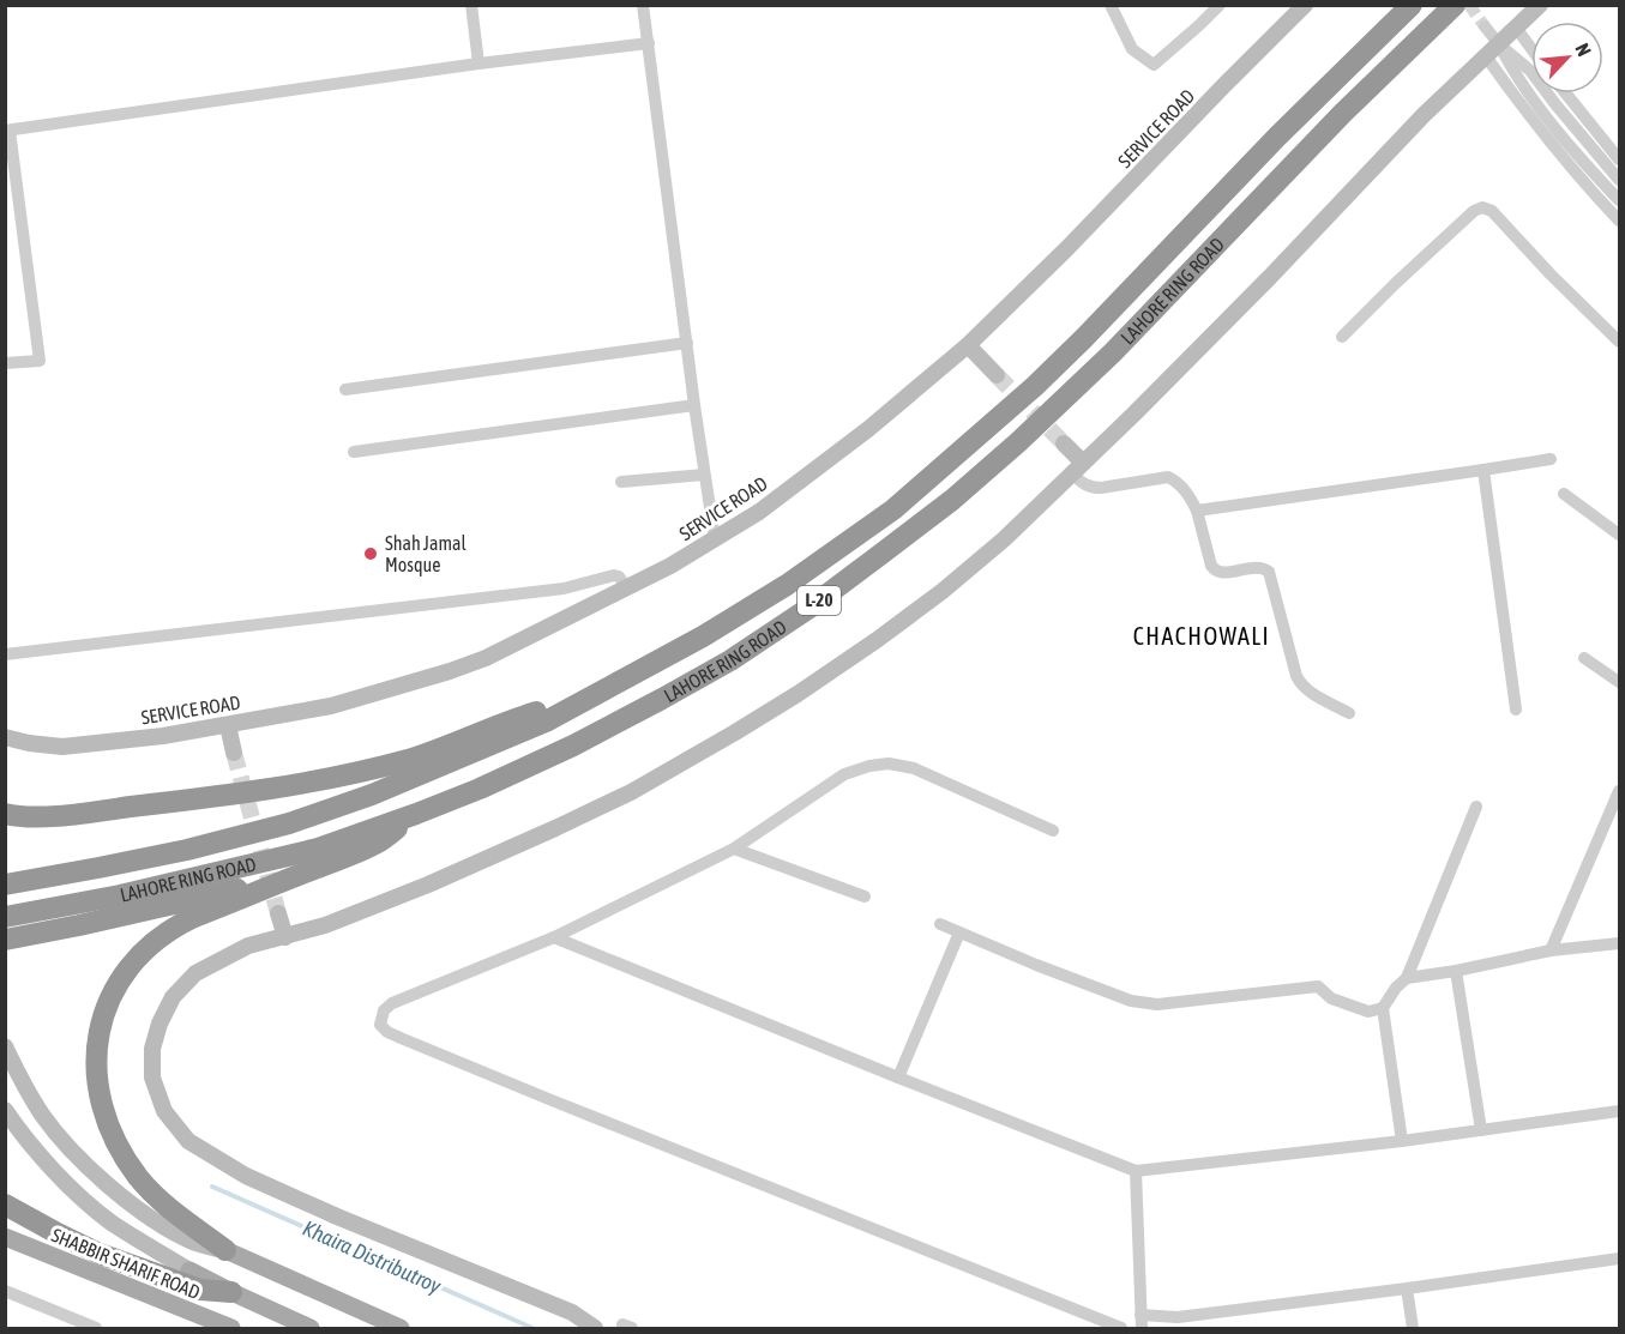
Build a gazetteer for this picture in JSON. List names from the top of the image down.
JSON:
{
  "streets": {
    "highway": ["LAHORE RING ROAD", "L-20"],
    "main road": ["SHABBIR SHARIF ROAD"],
    "street": ["SERVICE ROAD"]
  },
  "districts": ["CHACHOWALI"],
  "water": ["Khaira Distributroy"],
  "places": ["Shah Jamal Mosque"],
  "north": "top right"
}
